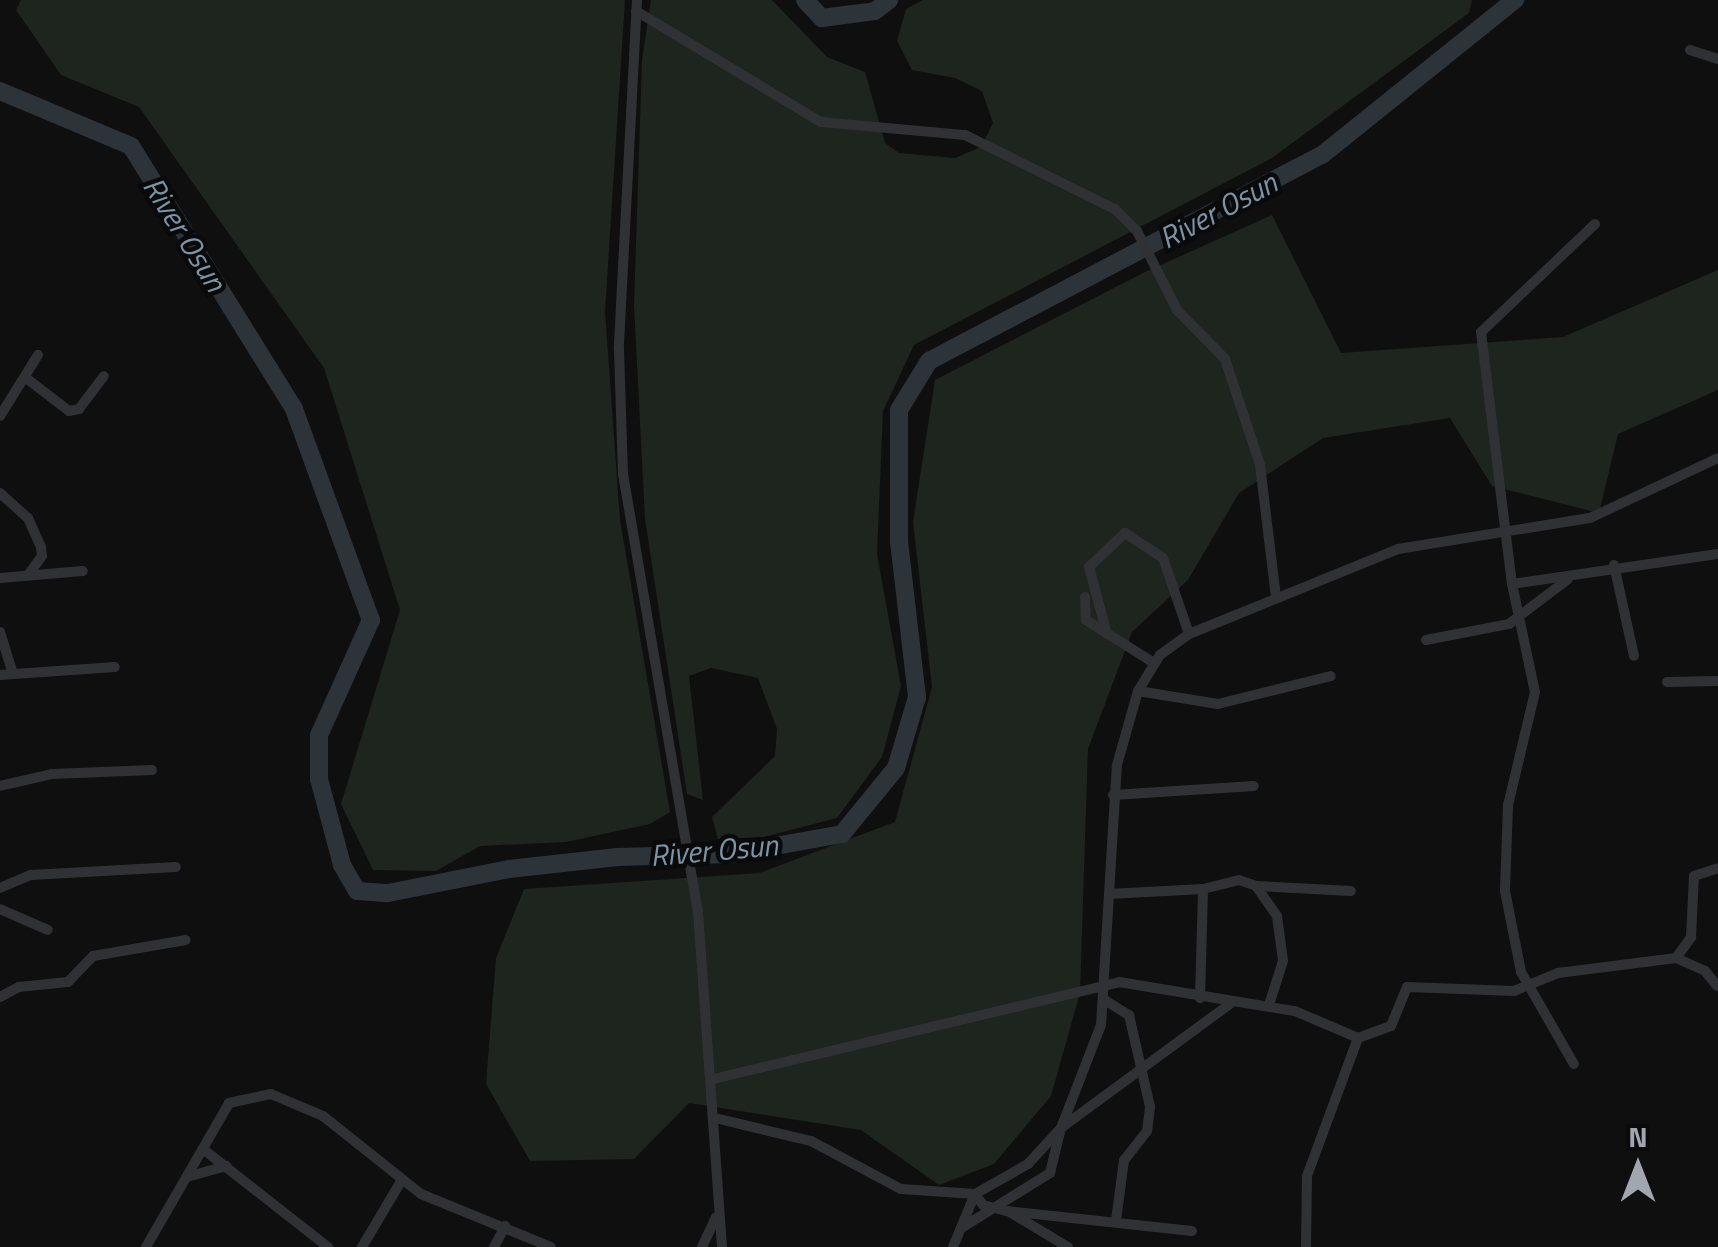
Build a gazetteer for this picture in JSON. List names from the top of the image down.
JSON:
{
  "water": ["River Osun"],
  "north": "top"
}
